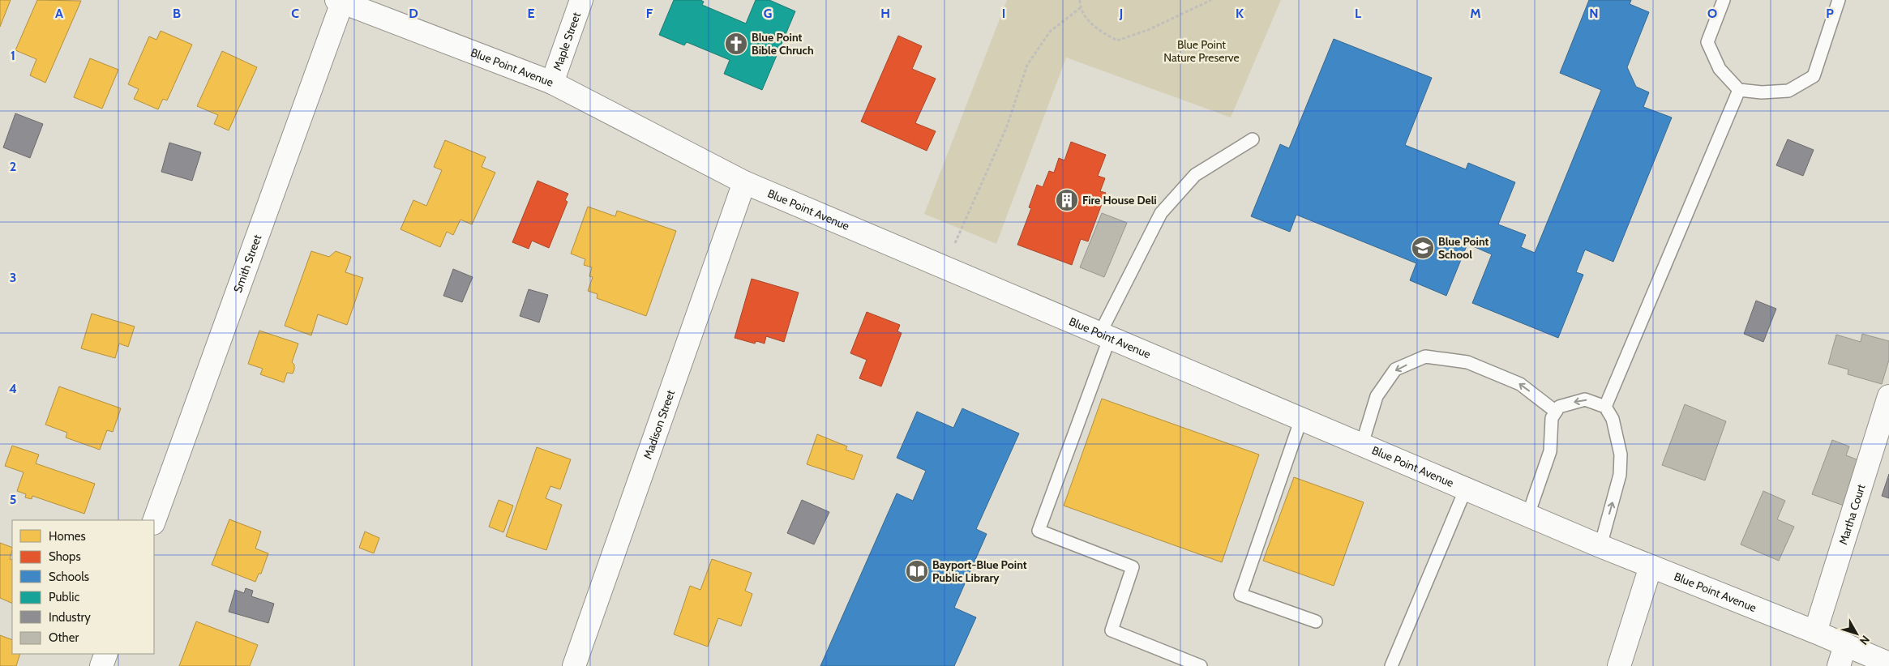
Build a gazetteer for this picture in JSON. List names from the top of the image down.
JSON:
{
  "streets": {
    "street": [
      "Maple Street",
      "Blue Point Avenue",
      "Smith Street",
      "Madison Street",
      "Martha Court"
    ]
  },
  "crossings": [
    ["Maple Street", "Blue Point Avenue"],
    ["Blue Point Avenue", "Smith Street"],
    ["Blue Point Avenue", "Madison Street"],
    ["Blue Point Avenue", "Martha Court"]
  ],
  "parks": ["Blue Point Nature Preserve"],
  "places": {
    "church": ["Blue Point Bible Chruch"],
    "building": ["Fire House Deli"],
    "school or university": ["Blue Point School"],
    "library": ["Bayport-Blue Point Public Library"]
  },
  "legend": [
    "Homes",
    "Shops",
    "Schools",
    "Public",
    "Industry",
    "Other"
  ],
  "north": "bottom right",
  "grid": {
    "columns": [
      "A",
      "B",
      "C",
      "D",
      "E",
      "F",
      "G",
      "H",
      "I",
      "J",
      "K",
      "L",
      "M",
      "N",
      "O",
      "P"
    ],
    "rows": [
      "1",
      "2",
      "3",
      "4",
      "5"
    ]
  }
}
